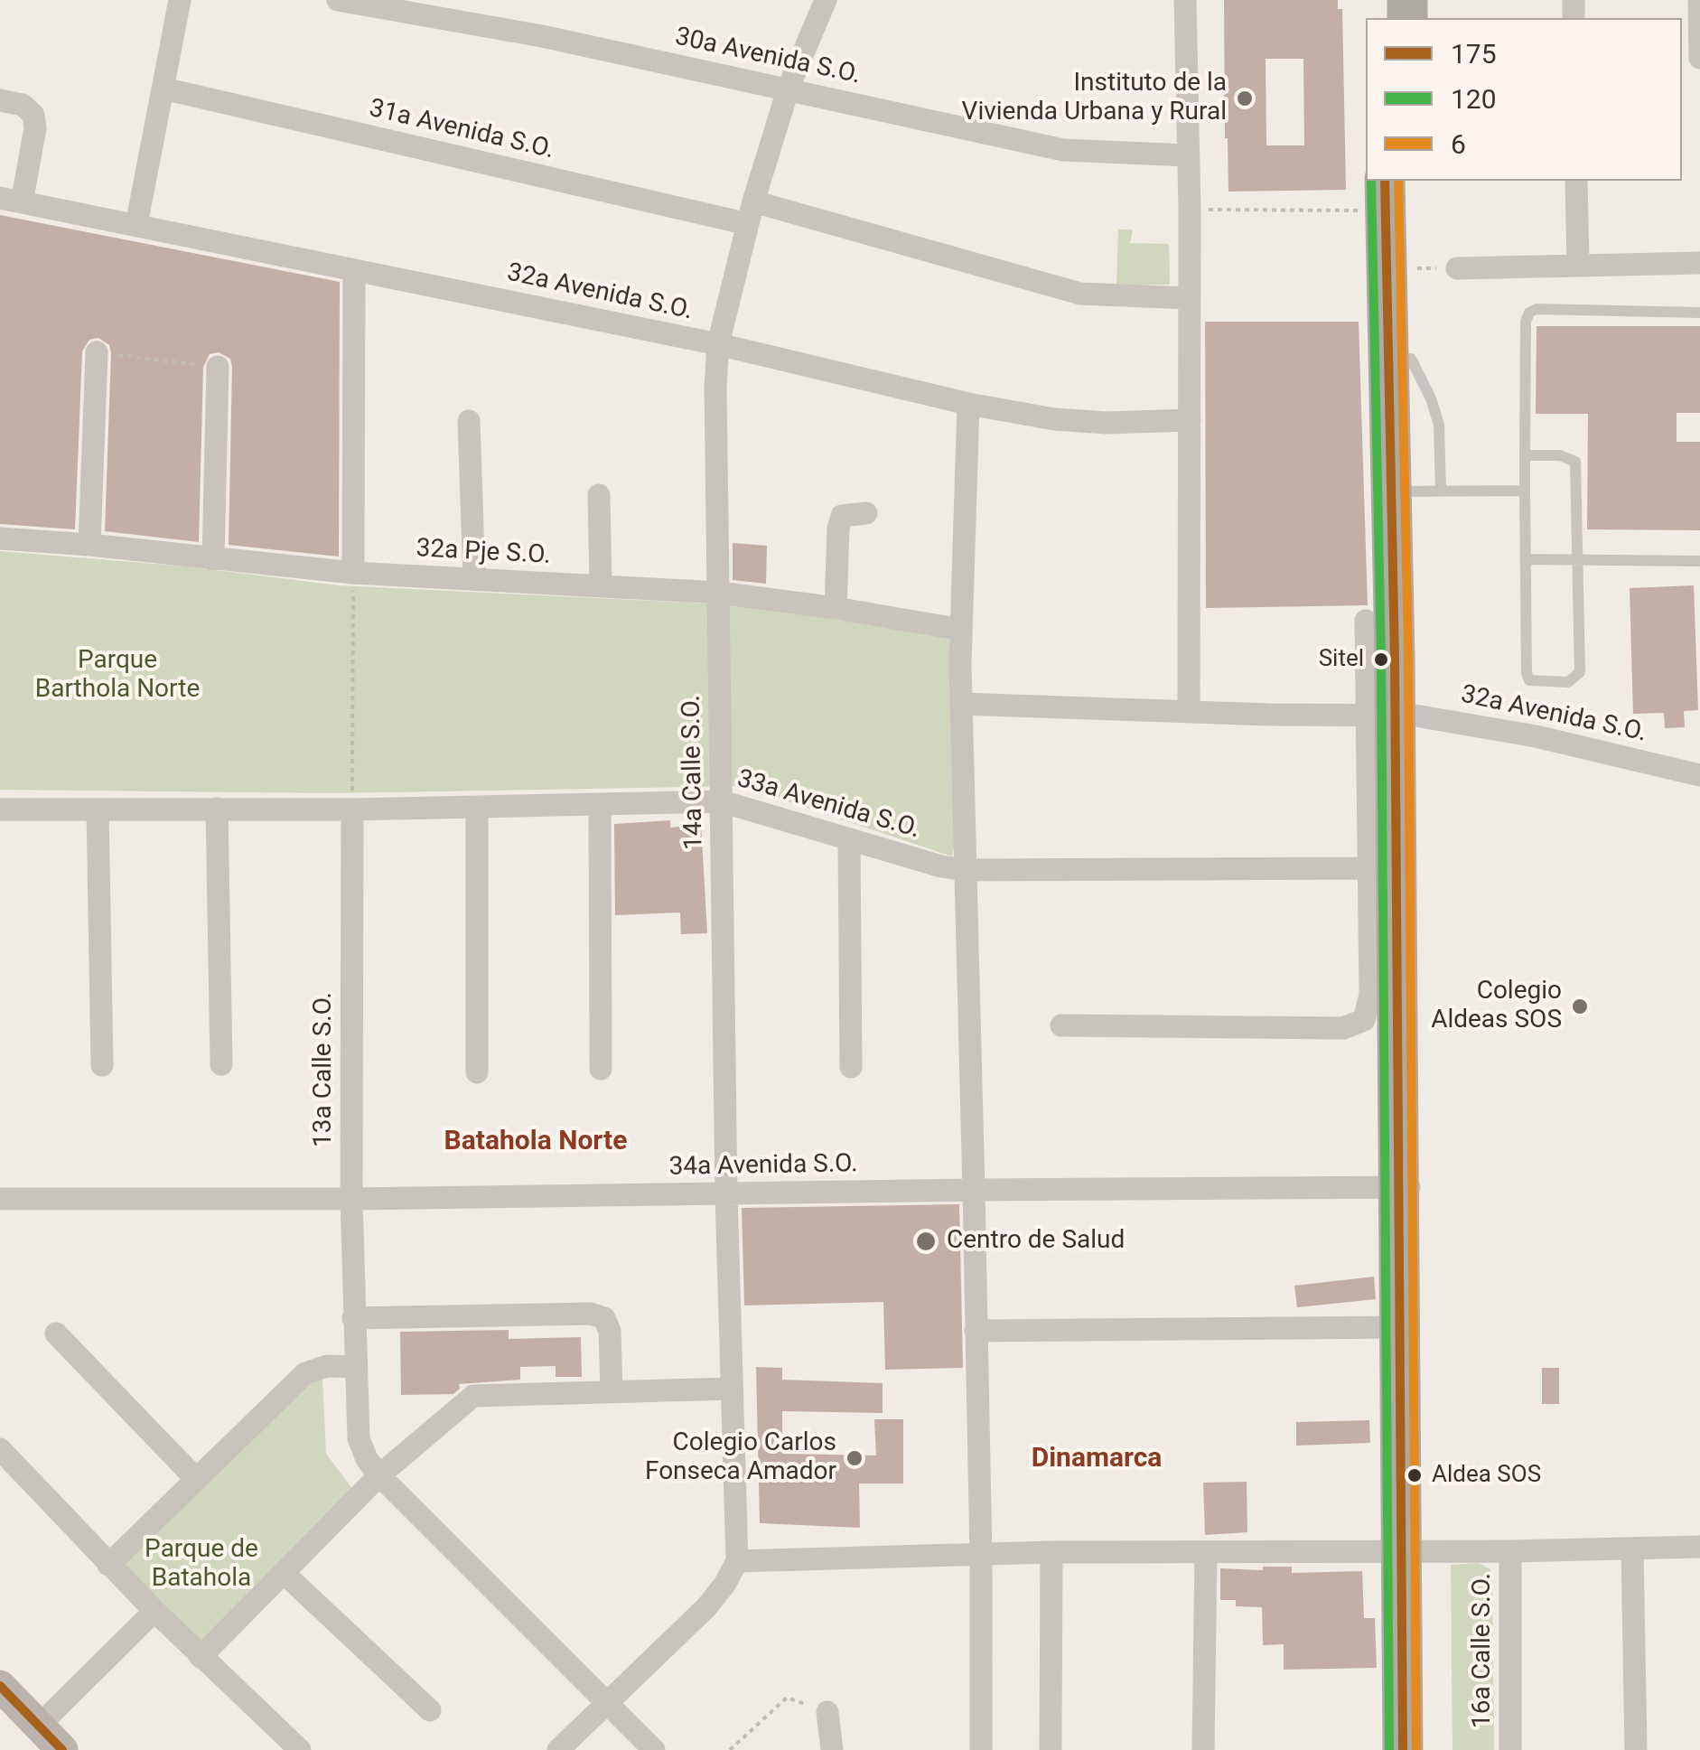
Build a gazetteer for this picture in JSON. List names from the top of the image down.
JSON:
{
  "streets": {
    "street": [
      "30a Avenida S.O.",
      "31a Avenida S.O.",
      "32a Avenida S.O.",
      "32a Pje S.O.",
      "14a Calle S.O.",
      "33a Avenida S.O.",
      "13a Calle S.O.",
      "34a Avenida S.O.",
      "16a Calle S.O."
    ]
  },
  "crossings": [
    ["30a Avenida S.O.", "14a Calle S.O."],
    ["31a Avenida S.O.", "14a Calle S.O."],
    ["32a Avenida S.O.", "14a Calle S.O."],
    ["32a Pje S.O.", "14a Calle S.O."],
    ["14a Calle S.O.", "33a Avenida S.O."],
    ["14a Calle S.O.", "34a Avenida S.O."],
    ["33a Avenida S.O.", "13a Calle S.O."],
    ["13a Calle S.O.", "34a Avenida S.O."]
  ],
  "districts": ["Batahola Norte", "Dinamarca"],
  "parks": ["Parque Barthola Norte", "Parque de Batahola"],
  "places": [
    "Instituto de la Vivienda Urbana y Rural",
    "Sitel",
    "Colegio Aldeas SOS",
    "Centro de Salud",
    "Colegio Carlos Fonseca Amador",
    "Aldea SOS"
  ],
  "lines": ["transit line 175", "transit line 120", "transit line 6"],
  "legend": ["175", "120", "6"]
}
